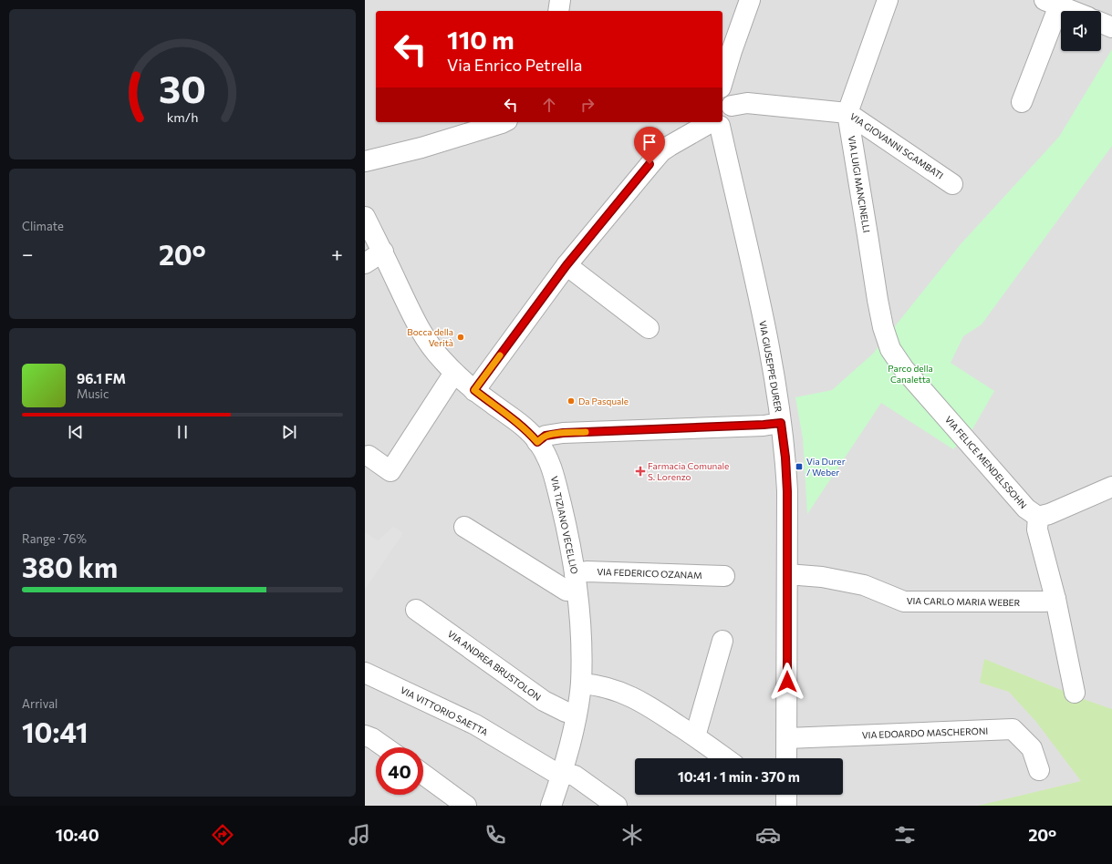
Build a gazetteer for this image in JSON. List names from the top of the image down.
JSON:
{
  "streets": {
    "street": [
      "VIA GIOVANNI SGAMBATI",
      "VIA LUIGI MANCINELLI",
      "VIA GIUSEPPE DURER",
      "VIA FELICE MENDELSSOHN",
      "VIA TIZIANO VECELLIO",
      "VIA FEDERICO OZANAM",
      "VIA CARLO MARIA WEBER",
      "VIA ANDREA BRUSTOLON",
      "VIA VITTORIO SAETTA",
      "VIA EDOARDO MASCHERONI"
    ]
  },
  "crossings": [
    ["VIA GIOVANNI SGAMBATI", "VIA LUIGI MANCINELLI"],
    ["VIA LUIGI MANCINELLI", "VIA FELICE MENDELSSOHN"],
    ["VIA GIUSEPPE DURER", "VIA CARLO MARIA WEBER"],
    ["VIA GIUSEPPE DURER", "VIA EDOARDO MASCHERONI"],
    ["VIA TIZIANO VECELLIO", "VIA FEDERICO OZANAM"],
    ["VIA TIZIANO VECELLIO", "VIA ANDREA BRUSTOLON"],
    ["VIA TIZIANO VECELLIO", "VIA VITTORIO SAETTA"]
  ],
  "parks": ["Parco della Canaletta"],
  "places": {
    "other": ["Bocca della Verità", "Da Pasquale"],
    "transit": ["Via Durer / Weber"],
    "health": ["Farmacia Comunale S. Lorenzo"]
  },
  "page": {
    "turn": ["110 m", "Via Enrico Petrella"],
    "tile": [
      "Climate",
      ["Range · 76%", "380 km"],
      ["Arrival", "10:41"]
    ],
    "heat": ["−", "20°", "+"],
    "song": ["96.1 FM", "Music"],
    "limit": "40",
    "trip": "10:41 · 1 min · 370 m",
    "tabs": ["10:40", "20°"],
    "gauge": ["30", "km/h"]
  }
}
